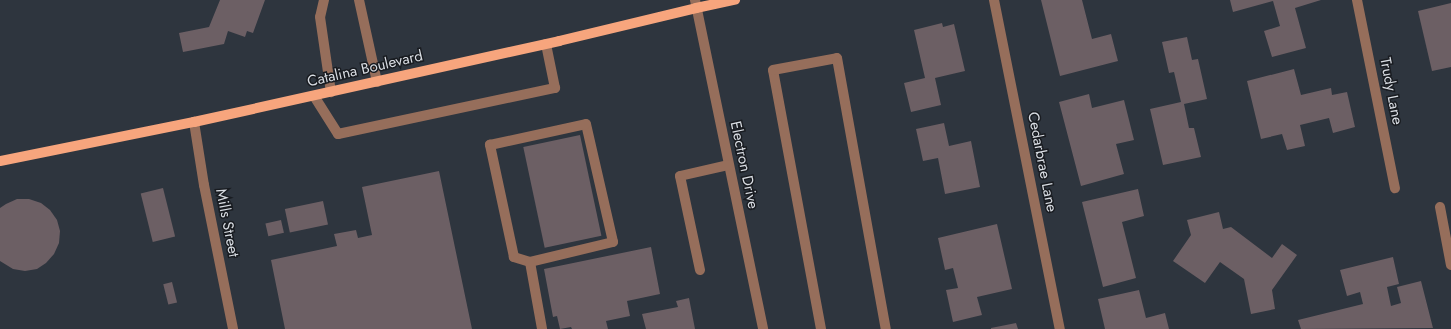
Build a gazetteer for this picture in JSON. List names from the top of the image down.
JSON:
{
  "streets": {
    "main road": ["Catalina Boulevard"],
    "street": [
      "Trudy Lane",
      "Cedarbrae Lane",
      "Electron Drive",
      "Mills Street"
    ]
  },
  "crossings": [
    ["Catalina Boulevard", "Electron Drive"],
    ["Catalina Boulevard", "Mills Street"]
  ]
}
